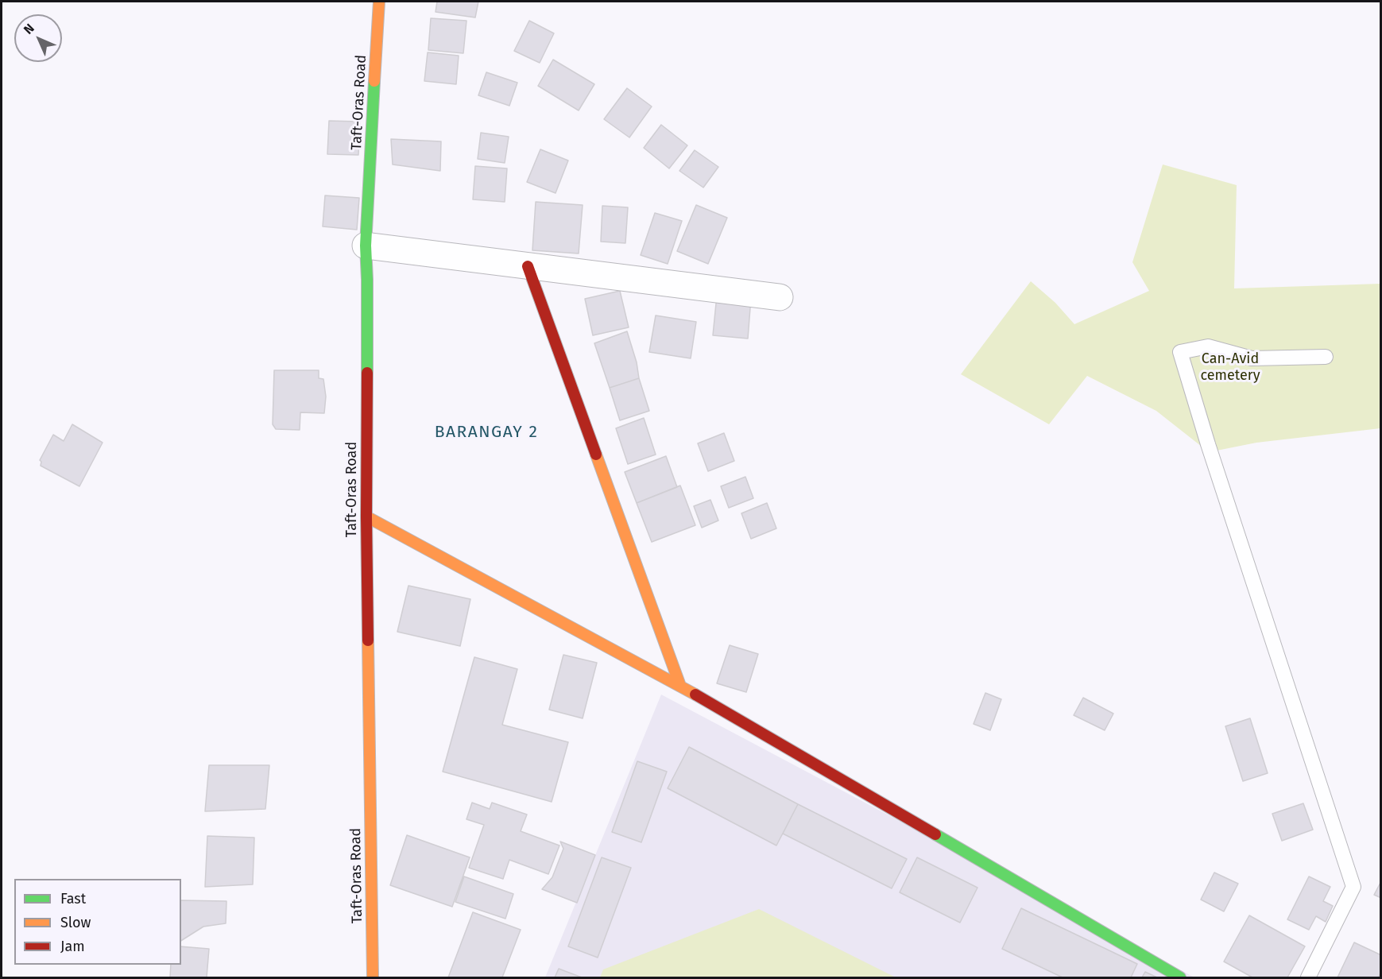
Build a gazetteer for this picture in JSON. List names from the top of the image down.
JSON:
{
  "streets": {
    "street": ["Taft-Oras Road"]
  },
  "districts": ["BARANGAY 2"],
  "parks": ["Can-Avid cemetery"],
  "legend": ["Fast", "Slow", "Jam"],
  "north": "top left"
}
